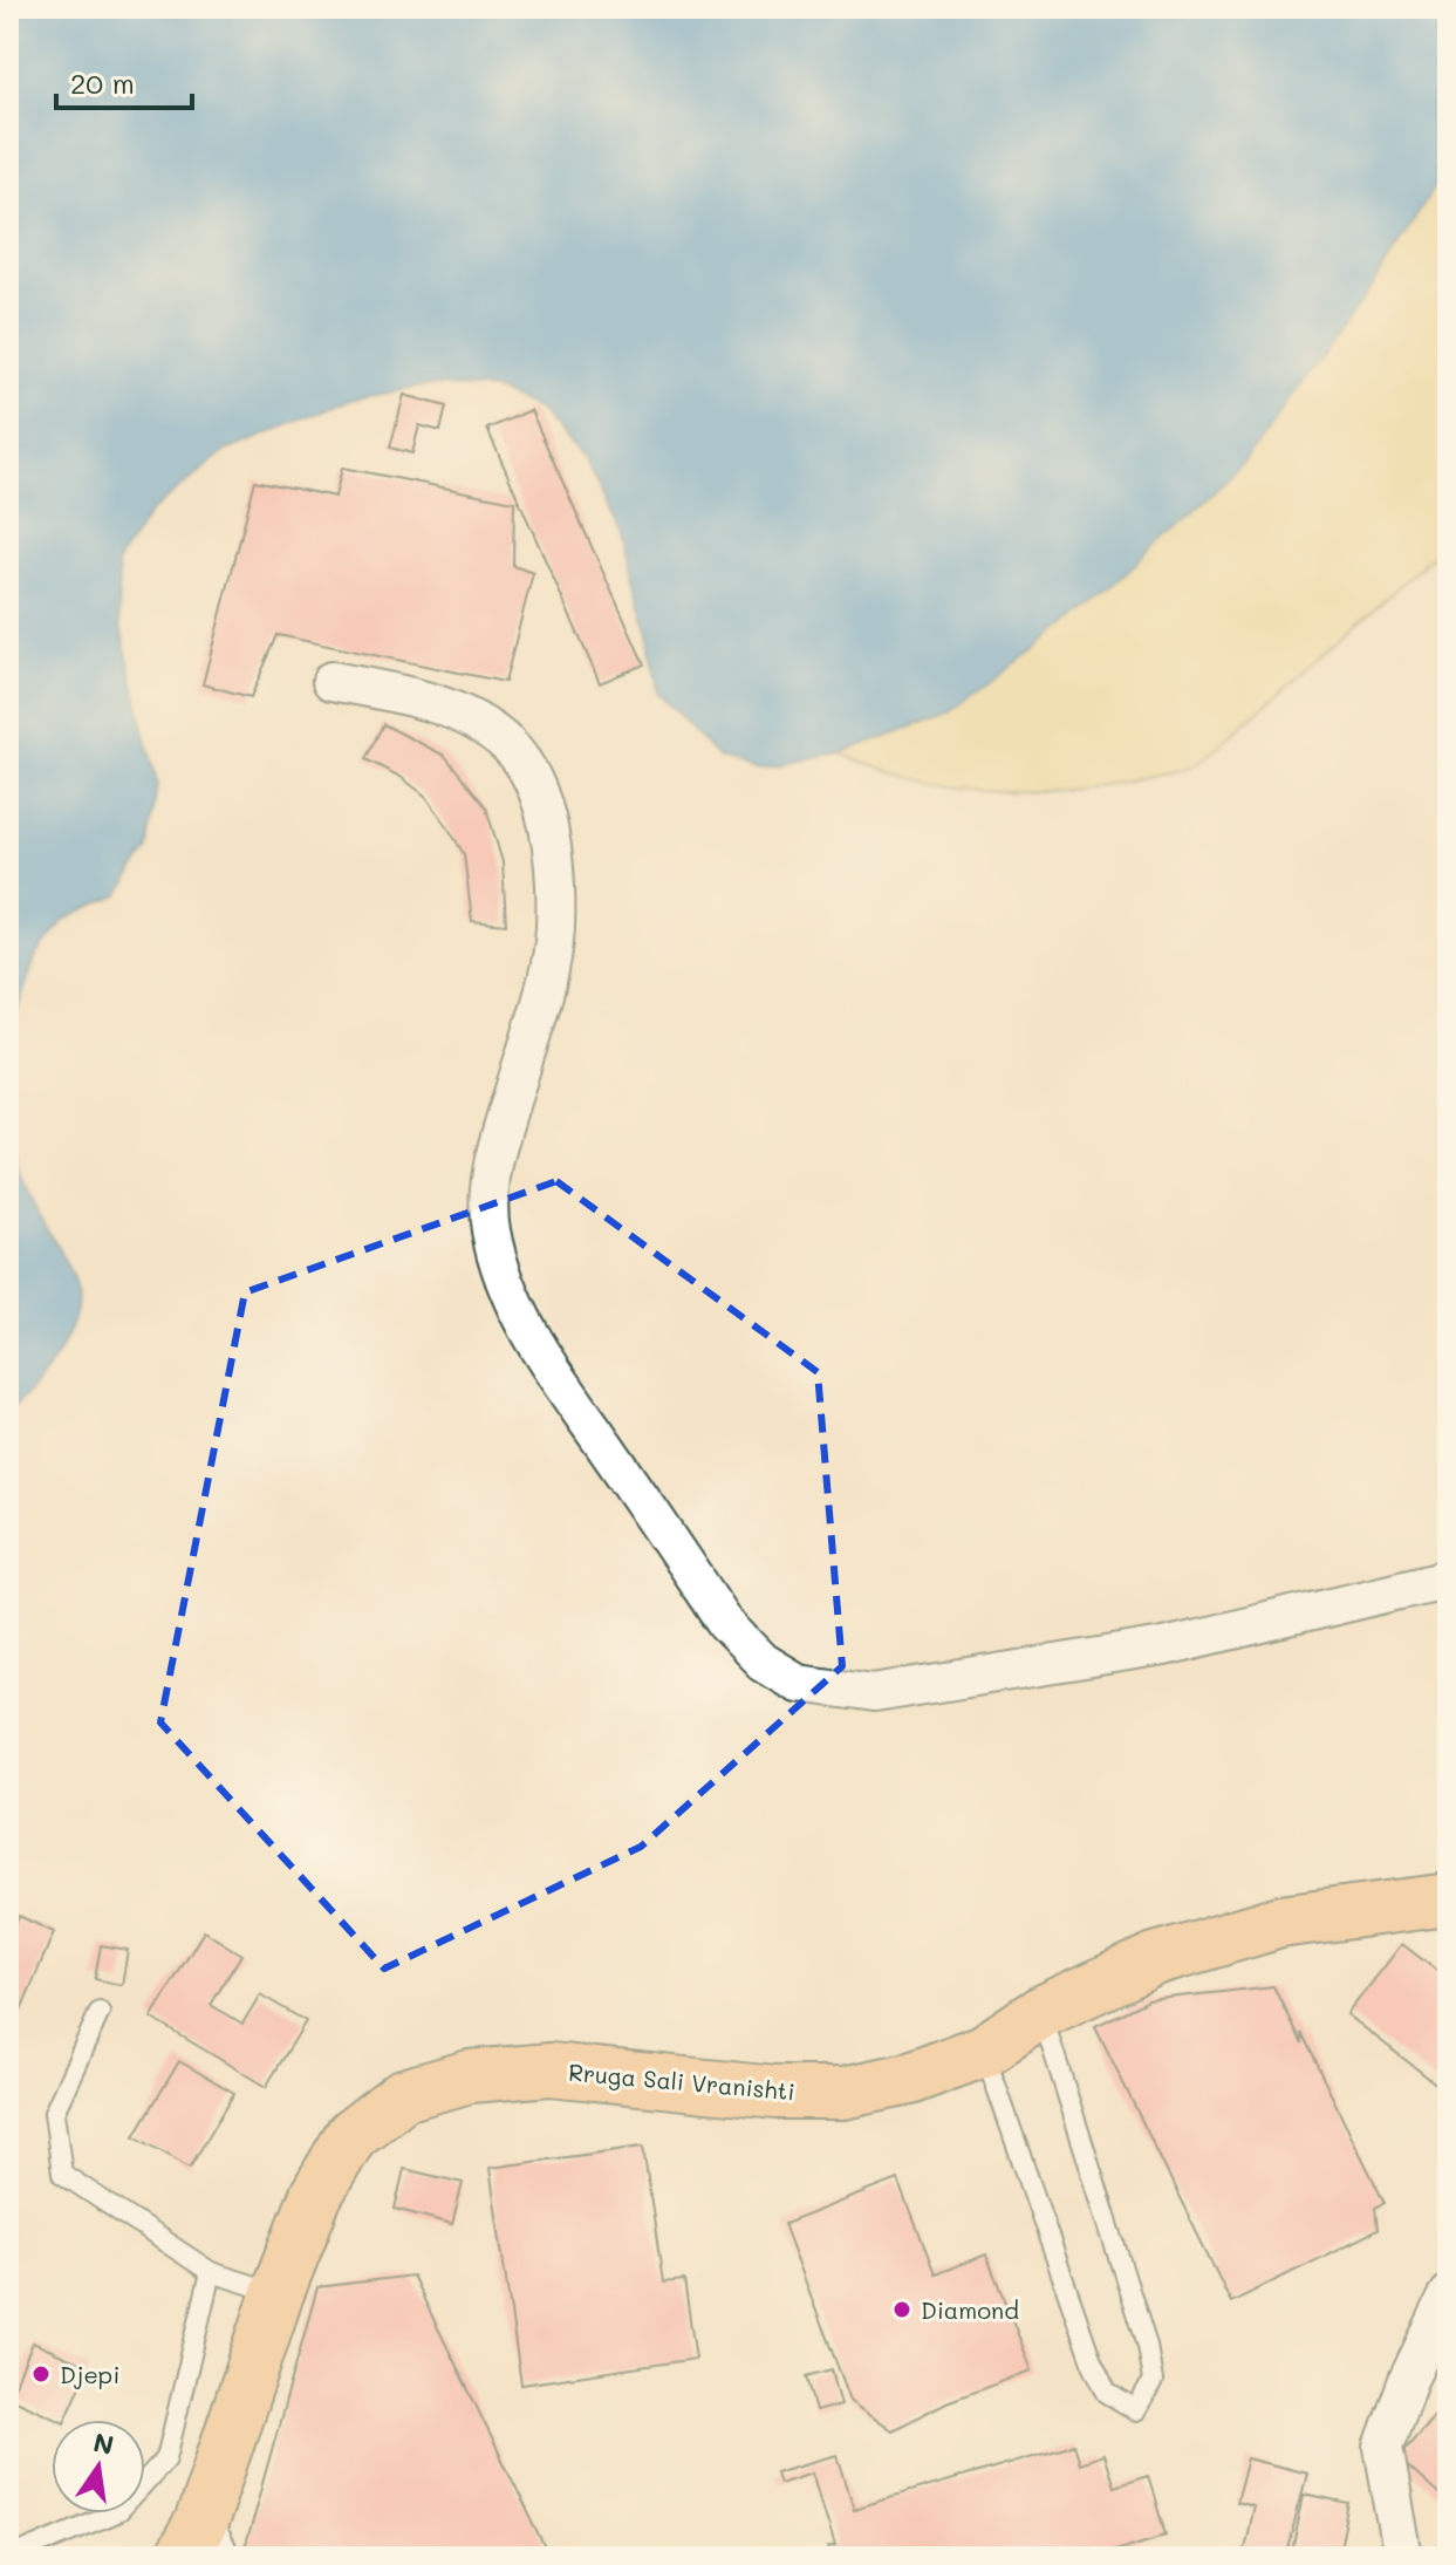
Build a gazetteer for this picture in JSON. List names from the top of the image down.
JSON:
{
  "streets": {
    "main road": ["Rruga Sali Vranishti"]
  },
  "places": ["Diamond", "Djepi"],
  "scale_bar": "20 m",
  "north": "top"
}
